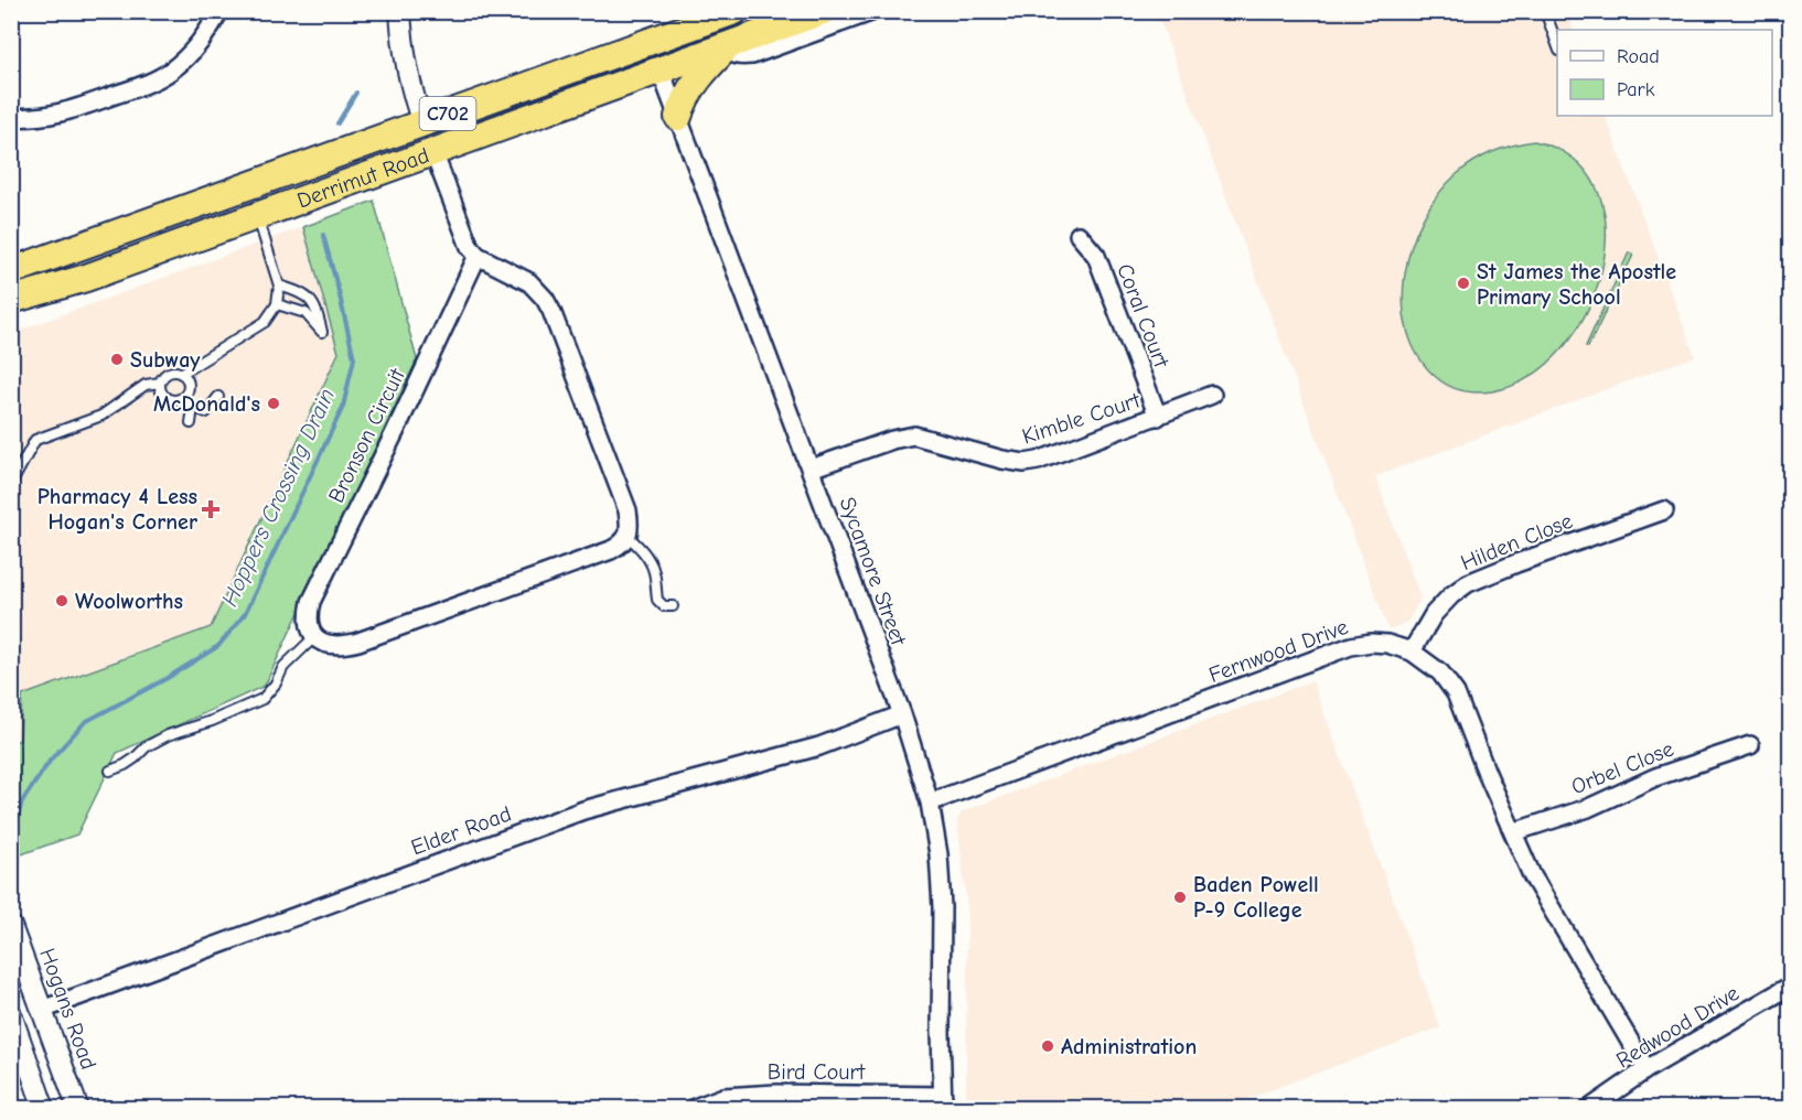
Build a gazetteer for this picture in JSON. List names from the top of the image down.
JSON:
{
  "streets": {
    "highway": ["C702", "Derrimut Road"],
    "street": [
      "Coral Court",
      "Kimble Court",
      "Bronson Circuit",
      "Hilden Close",
      "Sycamore Street",
      "Fernwood Drive",
      "Orbel Close",
      "Elder Road",
      "Hogans Road",
      "Redwood Drive",
      "Bird Court"
    ]
  },
  "crossings": [
    ["Derrimut Road", "Sycamore Street"],
    ["Coral Court", "Kimble Court"],
    ["Kimble Court", "Sycamore Street"],
    ["Hilden Close", "Fernwood Drive"],
    ["Sycamore Street", "Fernwood Drive"],
    ["Sycamore Street", "Elder Road"],
    ["Sycamore Street", "Bird Court"],
    ["Fernwood Drive", "Orbel Close"],
    ["Fernwood Drive", "Redwood Drive"],
    ["Elder Road", "Hogans Road"]
  ],
  "water": ["Hoppers Crossing Drain"],
  "places": {
    "other": [
      "St James the Apostle Primary School",
      "Subway",
      "McDonald's",
      "Woolworths",
      "Baden Powell P-9 College",
      "Administration"
    ],
    "health": ["Pharmacy 4 Less Hogan's Corner"]
  },
  "legend": ["Road", "Park"]
}
